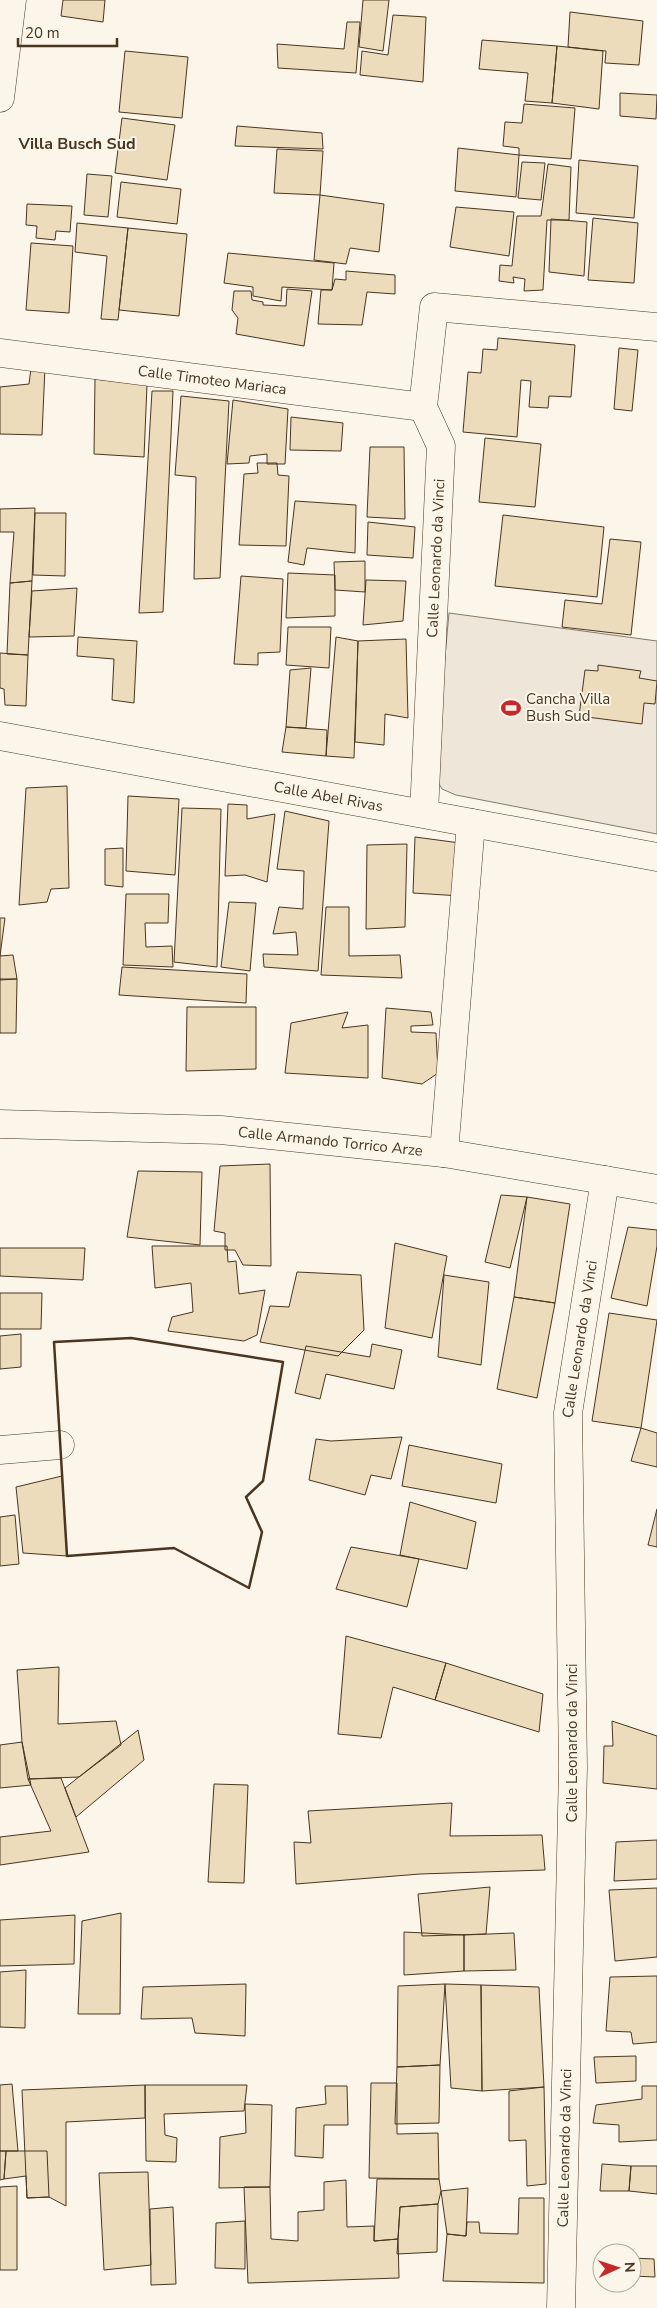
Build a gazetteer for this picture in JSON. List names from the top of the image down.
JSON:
{
  "streets": {
    "street": [
      "Calle Timoteo Mariaca",
      "Calle Leonardo da Vinci",
      "Calle Abel Rivas",
      "Calle Armando Torrico Arze"
    ]
  },
  "crossings": [
    ["Calle Timoteo Mariaca", "Calle Leonardo da Vinci"],
    ["Calle Leonardo da Vinci", "Calle Abel Rivas"],
    ["Calle Leonardo da Vinci", "Calle Armando Torrico Arze"]
  ],
  "districts": ["Villa Busch Sud"],
  "places": {
    "sports": ["Cancha Villa Bush Sud"]
  },
  "scale_bar": "20 m",
  "north": "right"
}
